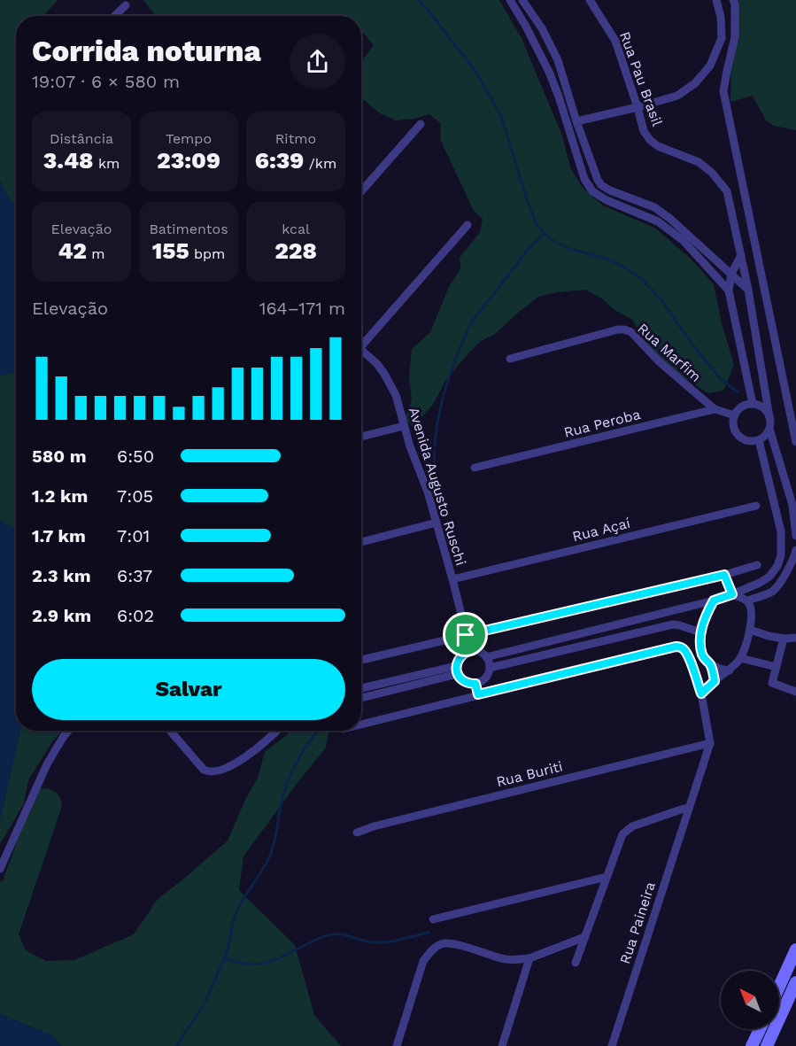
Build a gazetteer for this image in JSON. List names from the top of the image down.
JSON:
{
  "streets": {
    "street": [
      "Rua Pau Brasil",
      "Rua Marfim",
      "Rua Peroba",
      "Avenida Augusto Ruschi",
      "Rua Açaí",
      "Rua Buriti",
      "Rua Paineira"
    ]
  },
  "crossings": [
    ["Rua Marfim", "Rua Peroba"],
    ["Avenida Augusto Ruschi", "Rua Açaí"],
    ["Rua Buriti", "Rua Paineira"]
  ],
  "north": "top left",
  "page": {
    "heading": ["Corrida noturna", "19:07 · 6 × 580 m"],
    "stats": [
      ["Distância", "3.48 km"],
      ["Tempo", "23:09"],
      ["Ritmo", "6:39 /km"],
      ["Elevação", "42 m"],
      ["Batimentos", "155 bpm"],
      ["kcal", "228"]
    ],
    "chart": ["Elevação", "164–171 m"],
    "list": [
      {
        "name": "580 m",
        "note": "6:50"
      },
      {
        "name": "1.2 km",
        "note": "7:05"
      },
      {
        "name": "1.7 km",
        "note": "7:01"
      },
      {
        "name": "2.3 km",
        "note": "6:37"
      },
      {
        "name": "2.9 km",
        "note": "6:02"
      }
    ],
    "buttons": "Salvar"
  }
}
